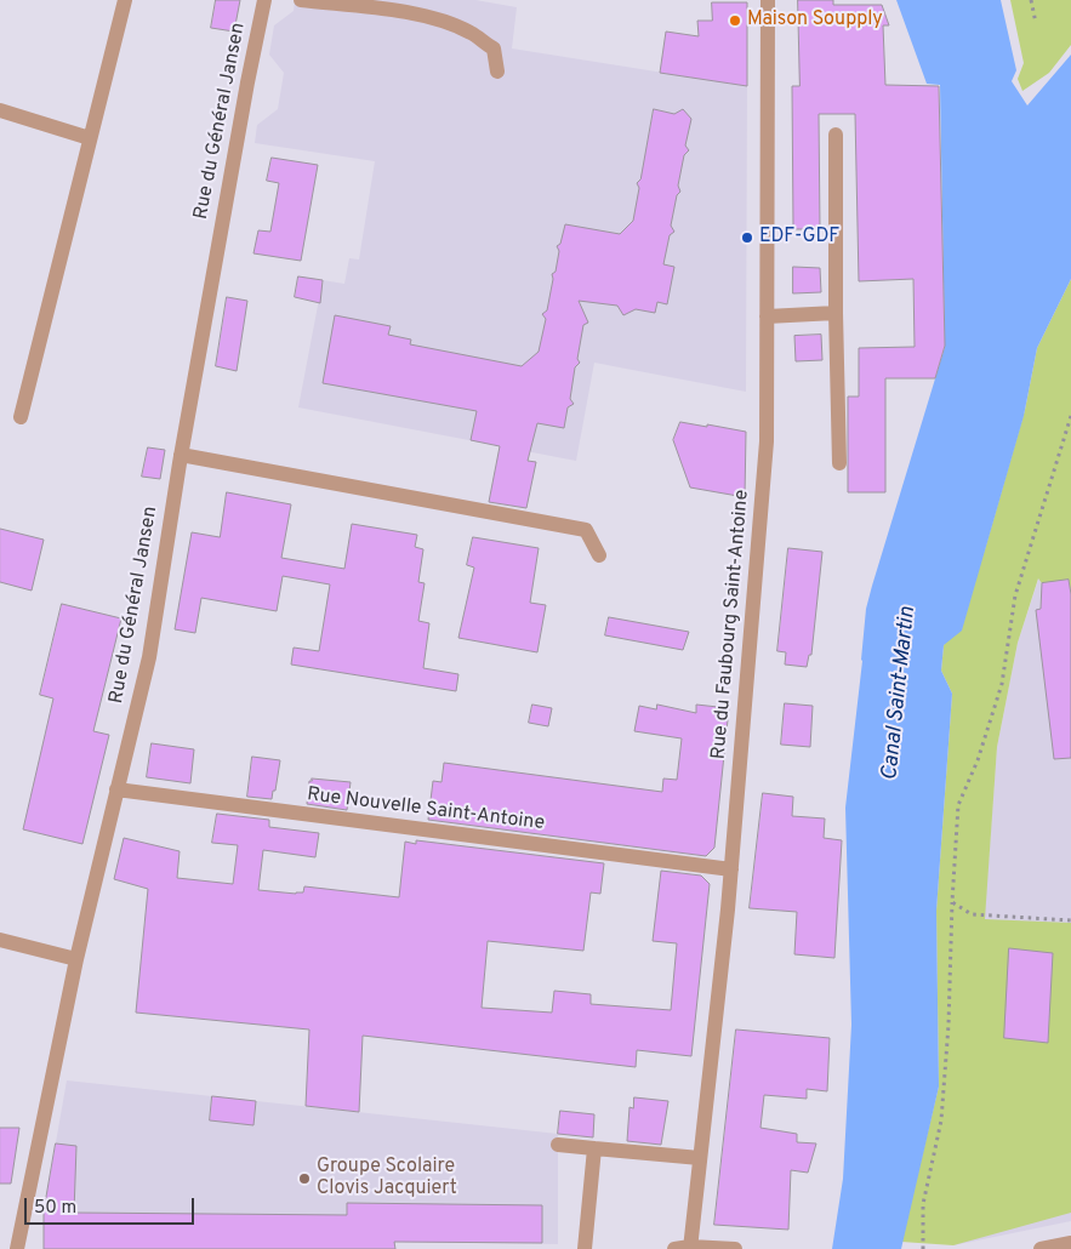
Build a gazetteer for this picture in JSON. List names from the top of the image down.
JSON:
{
  "streets": {
    "street": ["Rue du Général Jansen", "Rue du Faubourg Saint-Antoine", "Rue Nouvelle Saint-Antoine"]
  },
  "crossings": [
    ["Rue du Général Jansen", "Rue Nouvelle Saint-Antoine"],
    ["Rue du Faubourg Saint-Antoine", "Rue Nouvelle Saint-Antoine"]
  ],
  "water": ["Canal Saint-Martin"],
  "places": ["Maison Soupply", "EDF-GDF", "Groupe Scolaire Clovis Jacquiert"],
  "scale_bar": "50 m"
}
